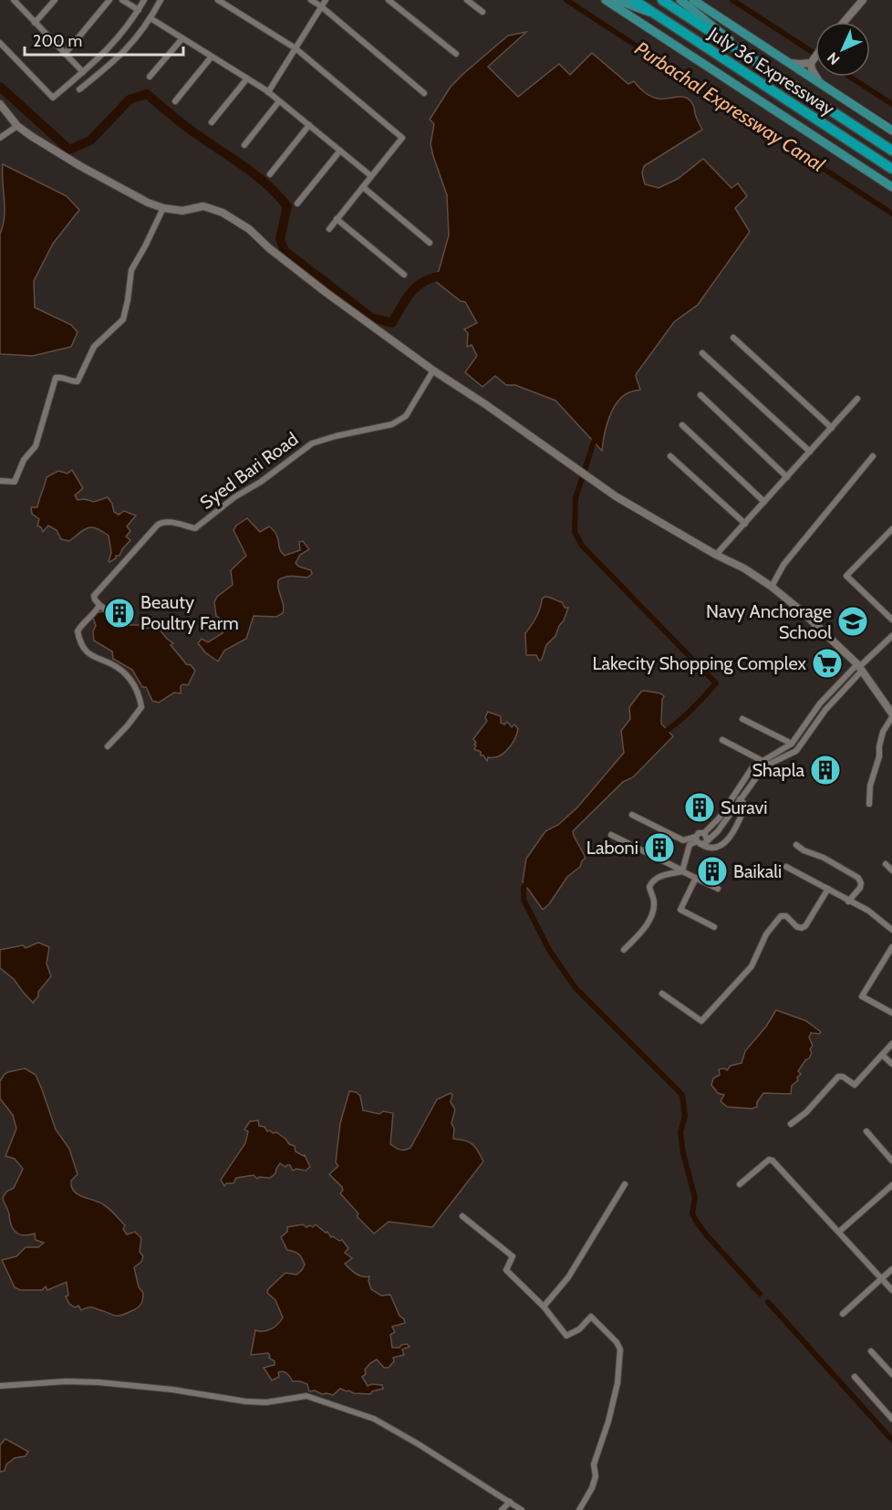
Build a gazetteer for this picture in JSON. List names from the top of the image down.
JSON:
{
  "streets": {
    "highway": ["July 36 Expressway"],
    "street": ["Syed Bari Road"]
  },
  "water": ["Purbachal Expressway Canal"],
  "places": {
    "building": [
      "Beauty Poultry Farm",
      "Shapla",
      "Suravi",
      "Laboni",
      "Baikali"
    ],
    "school or university": ["Navy Anchorage School"],
    "supermarket": ["Lakecity Shopping Complex"]
  },
  "scale_bar": "200 m",
  "north": "bottom left"
}
